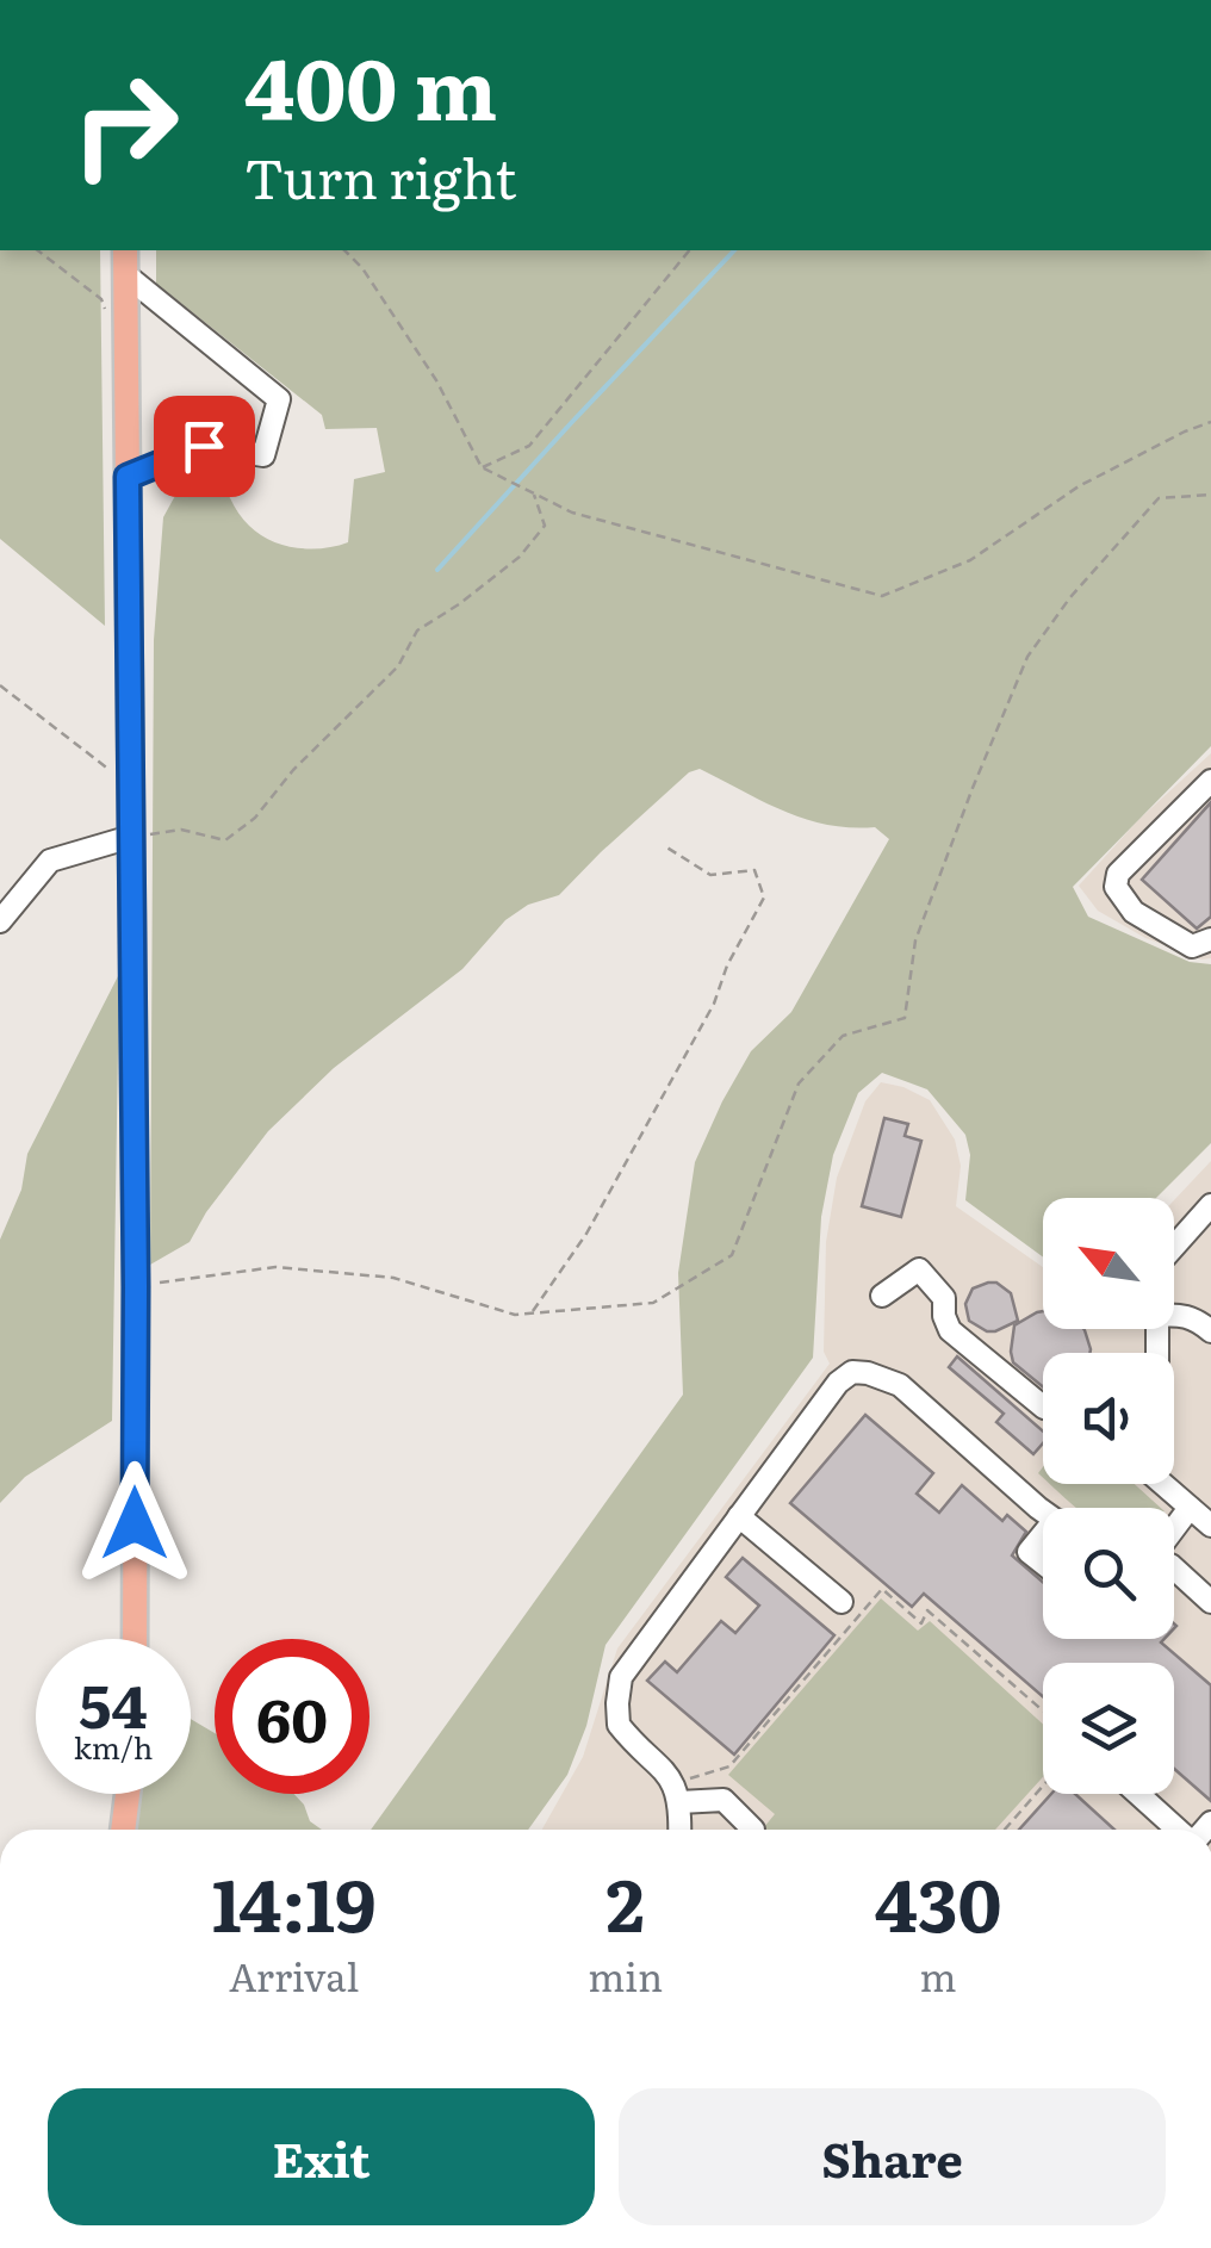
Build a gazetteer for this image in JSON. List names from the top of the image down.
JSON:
{
  "north": "top left",
  "page": {
    "turn": ["400 m", "Turn right"],
    "speed": "54 km/h",
    "limit": "60",
    "eta": [
      "14:19",
      "Arrival",
      "2",
      "min",
      "430",
      "m"
    ],
    "buttons": ["Exit", "Share"]
  }
}
